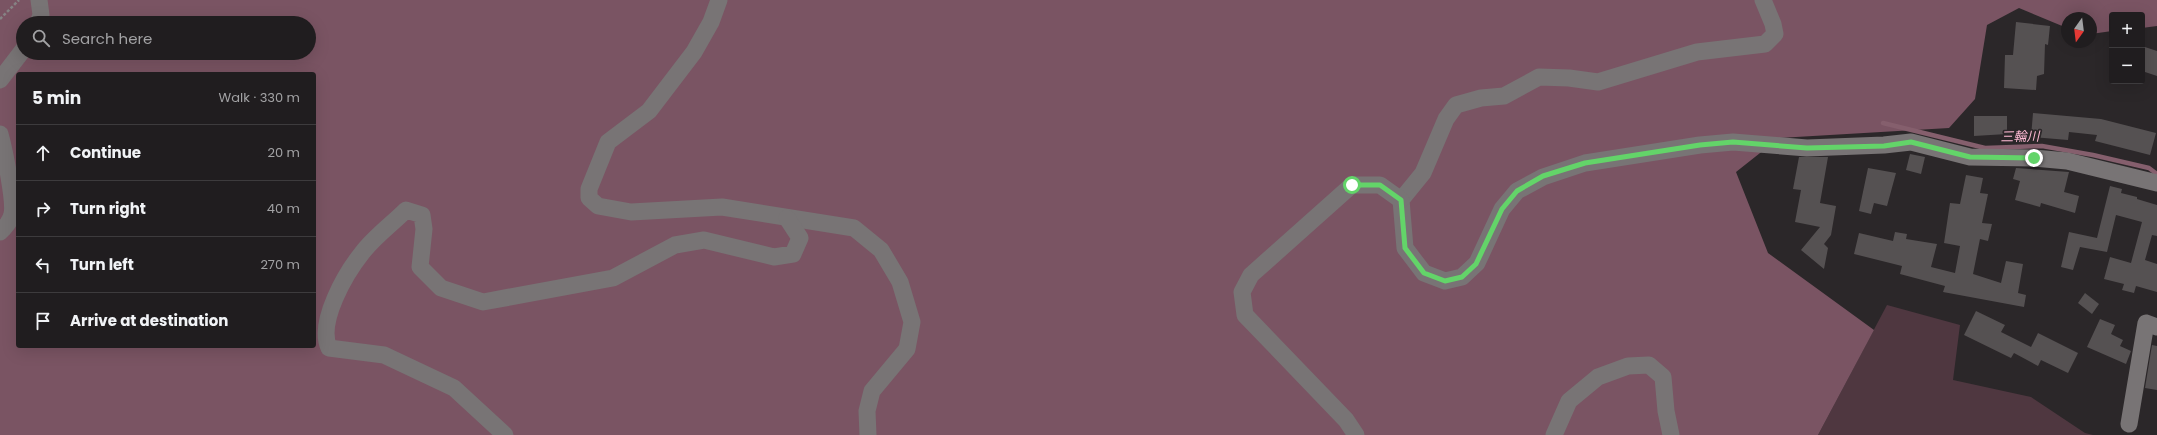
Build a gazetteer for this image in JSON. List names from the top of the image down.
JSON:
{
  "water": ["三輪川"],
  "north": "bottom",
  "page": {
    "map_buttons": ["+", "−"],
    "search": "Search here",
    "heading": ["5 min", "Walk · 330 m"],
    "list": [
      ["Continue", "20 m"],
      ["Turn right", "40 m"],
      ["Turn left", "270 m"],
      "Arrive at destination"
    ]
  }
}
